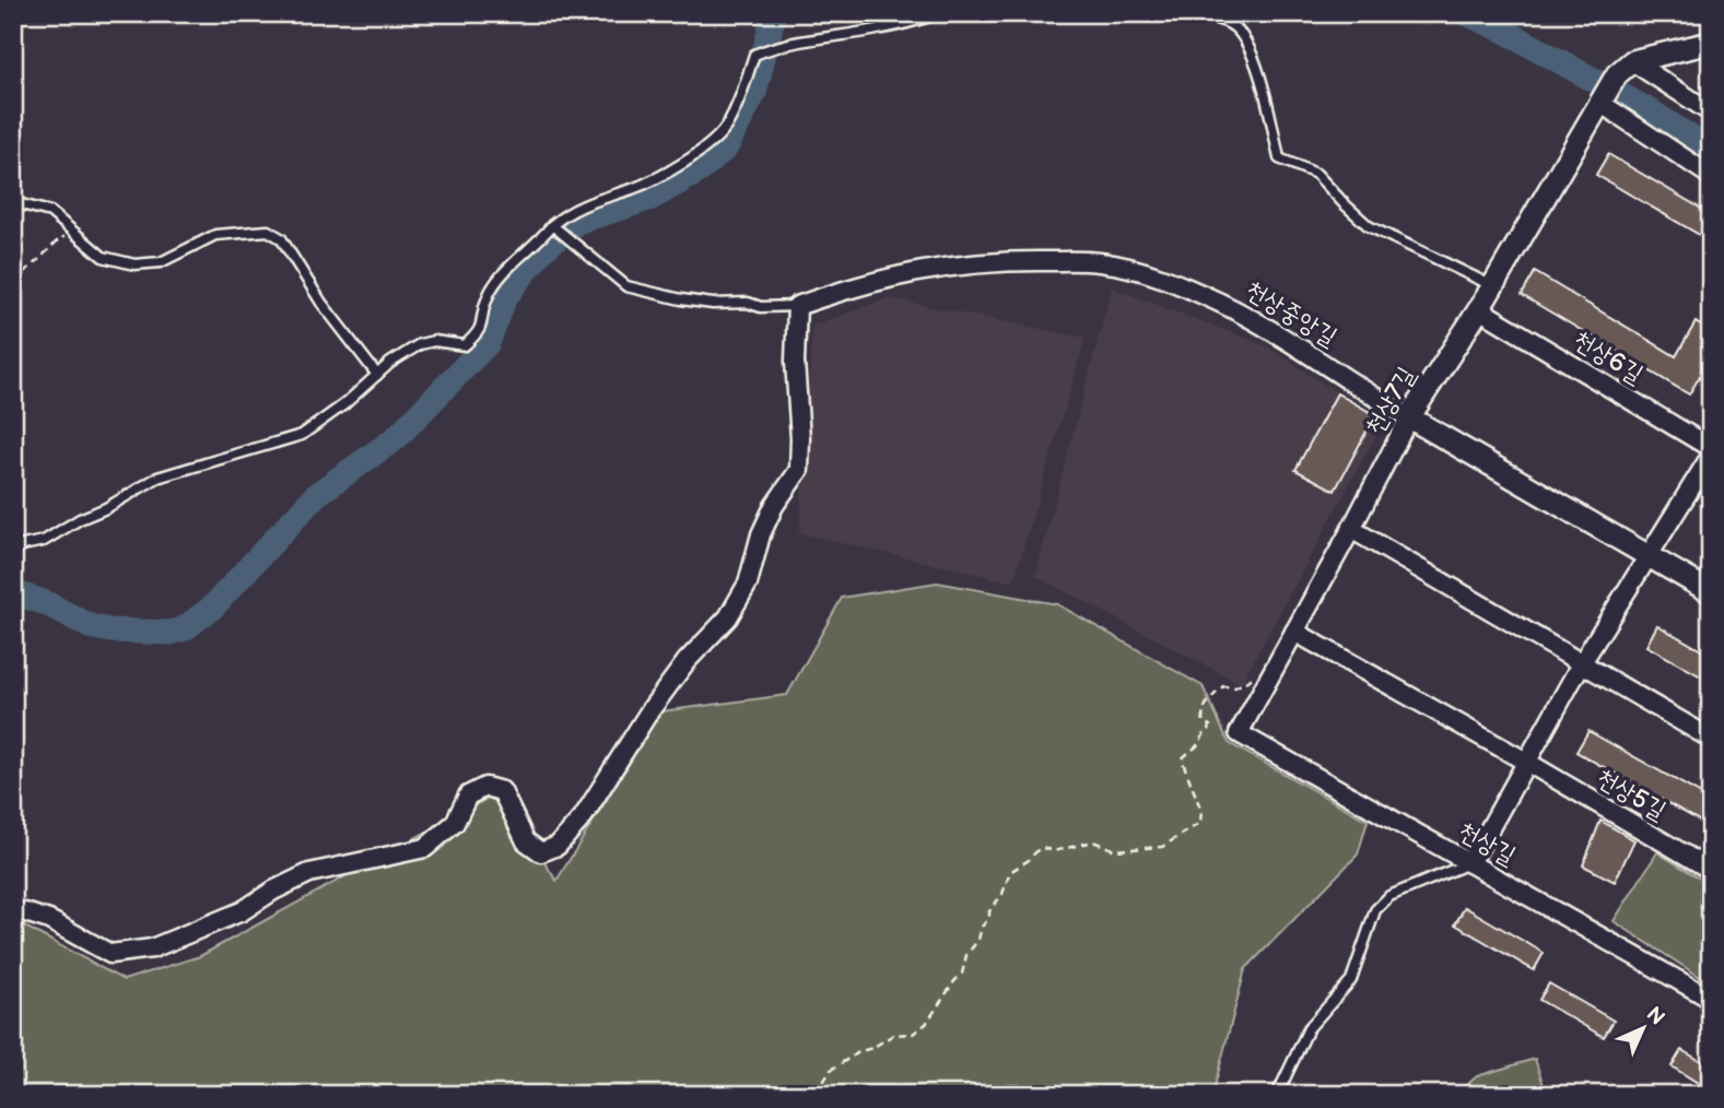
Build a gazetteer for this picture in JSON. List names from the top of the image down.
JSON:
{
  "streets": {
    "street": [
      "천상중앙길",
      "천상6길",
      "천상7길",
      "천상5길",
      "천상길"
    ]
  },
  "crossings": [
    ["천상중앙길", "천상7길"],
    ["천상6길", "천상7길"],
    ["천상7길", "천상길"]
  ],
  "north": "top right"
}
